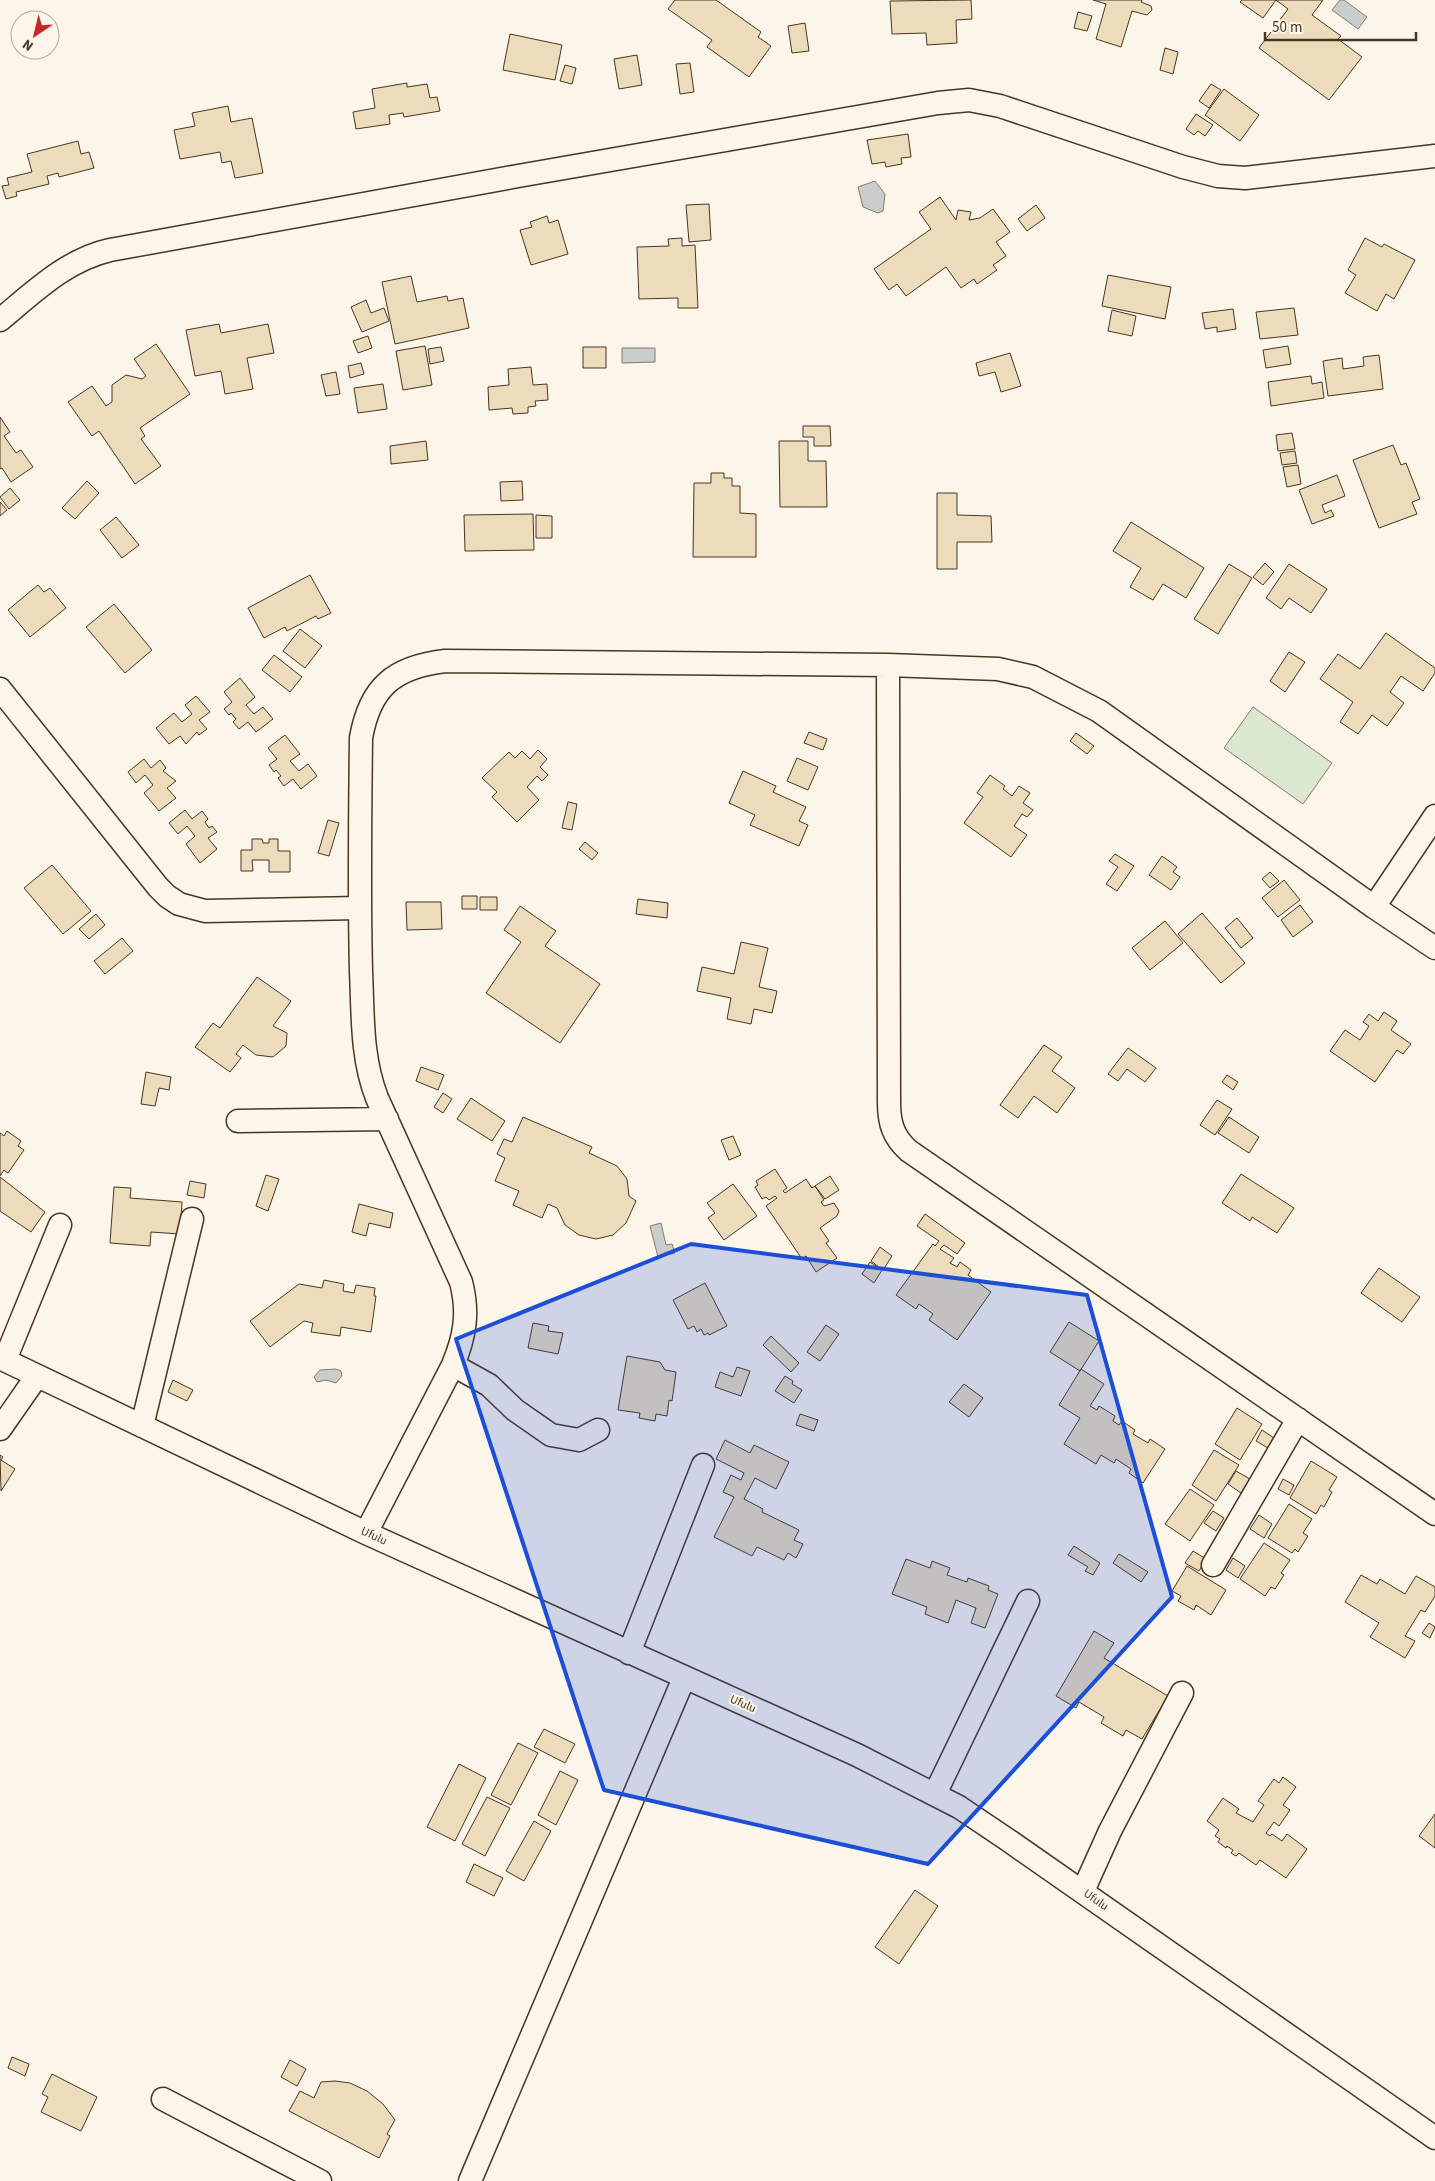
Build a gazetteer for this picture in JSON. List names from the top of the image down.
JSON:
{
  "streets": {
    "street": ["Ufulu"]
  },
  "scale_bar": "50 m",
  "north": "bottom left"
}
